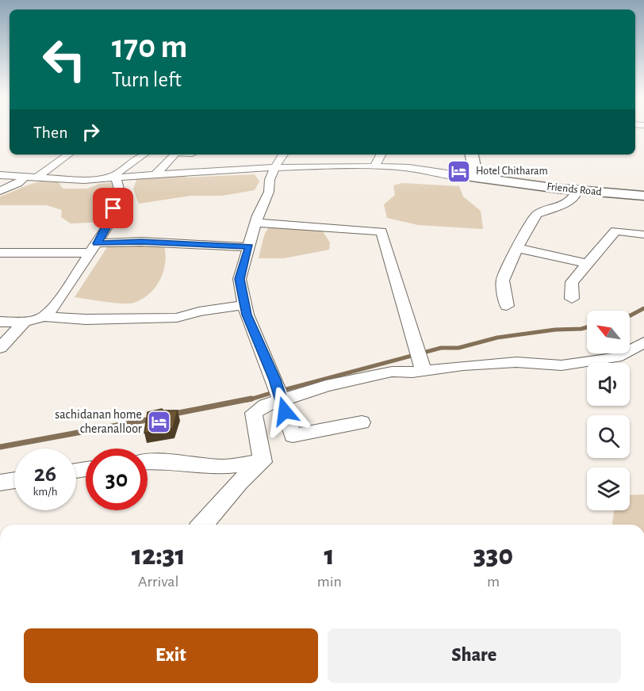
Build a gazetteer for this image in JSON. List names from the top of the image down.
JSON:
{
  "streets": {
    "main road": ["Friends Road"]
  },
  "places": {
    "hotel": ["Hotel Chitharam", "sachidanan home cheranalloor"]
  },
  "north": "top left",
  "page": {
    "turn": ["170 m", "Turn left"],
    "then": "Then",
    "speed": "26 km/h",
    "limit": "30",
    "eta": [
      "12:31",
      "Arrival",
      "1",
      "min",
      "330",
      "m"
    ],
    "buttons": ["Exit", "Share"]
  }
}
